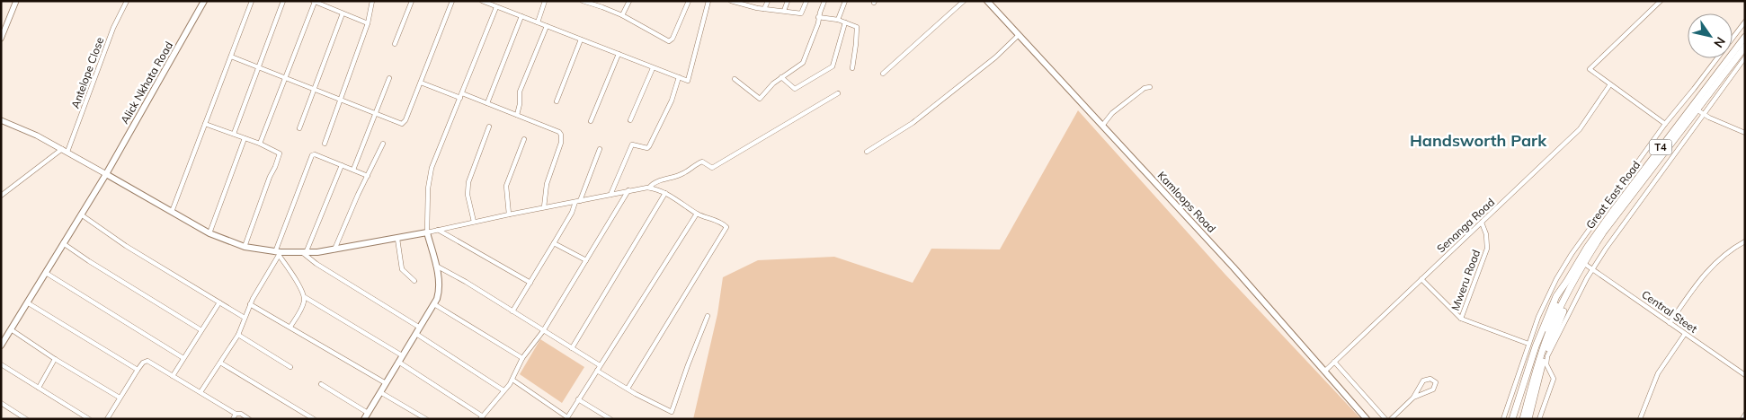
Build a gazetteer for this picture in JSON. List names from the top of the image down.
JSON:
{
  "streets": {
    "main road": [
      "Alick Nkhata Road",
      "T4",
      "Great East Road",
      "Kamloops Road"
    ],
    "street": [
      "Antelope Close",
      "Senanga Road",
      "Mweru Road",
      "Central Steet"
    ]
  },
  "crossings": [
    ["Great East Road", "Central Steet"],
    ["Kamloops Road", "Senanga Road"],
    ["Senanga Road", "Mweru Road"]
  ],
  "districts": ["Handsworth Park"],
  "north": "bottom right"
}
